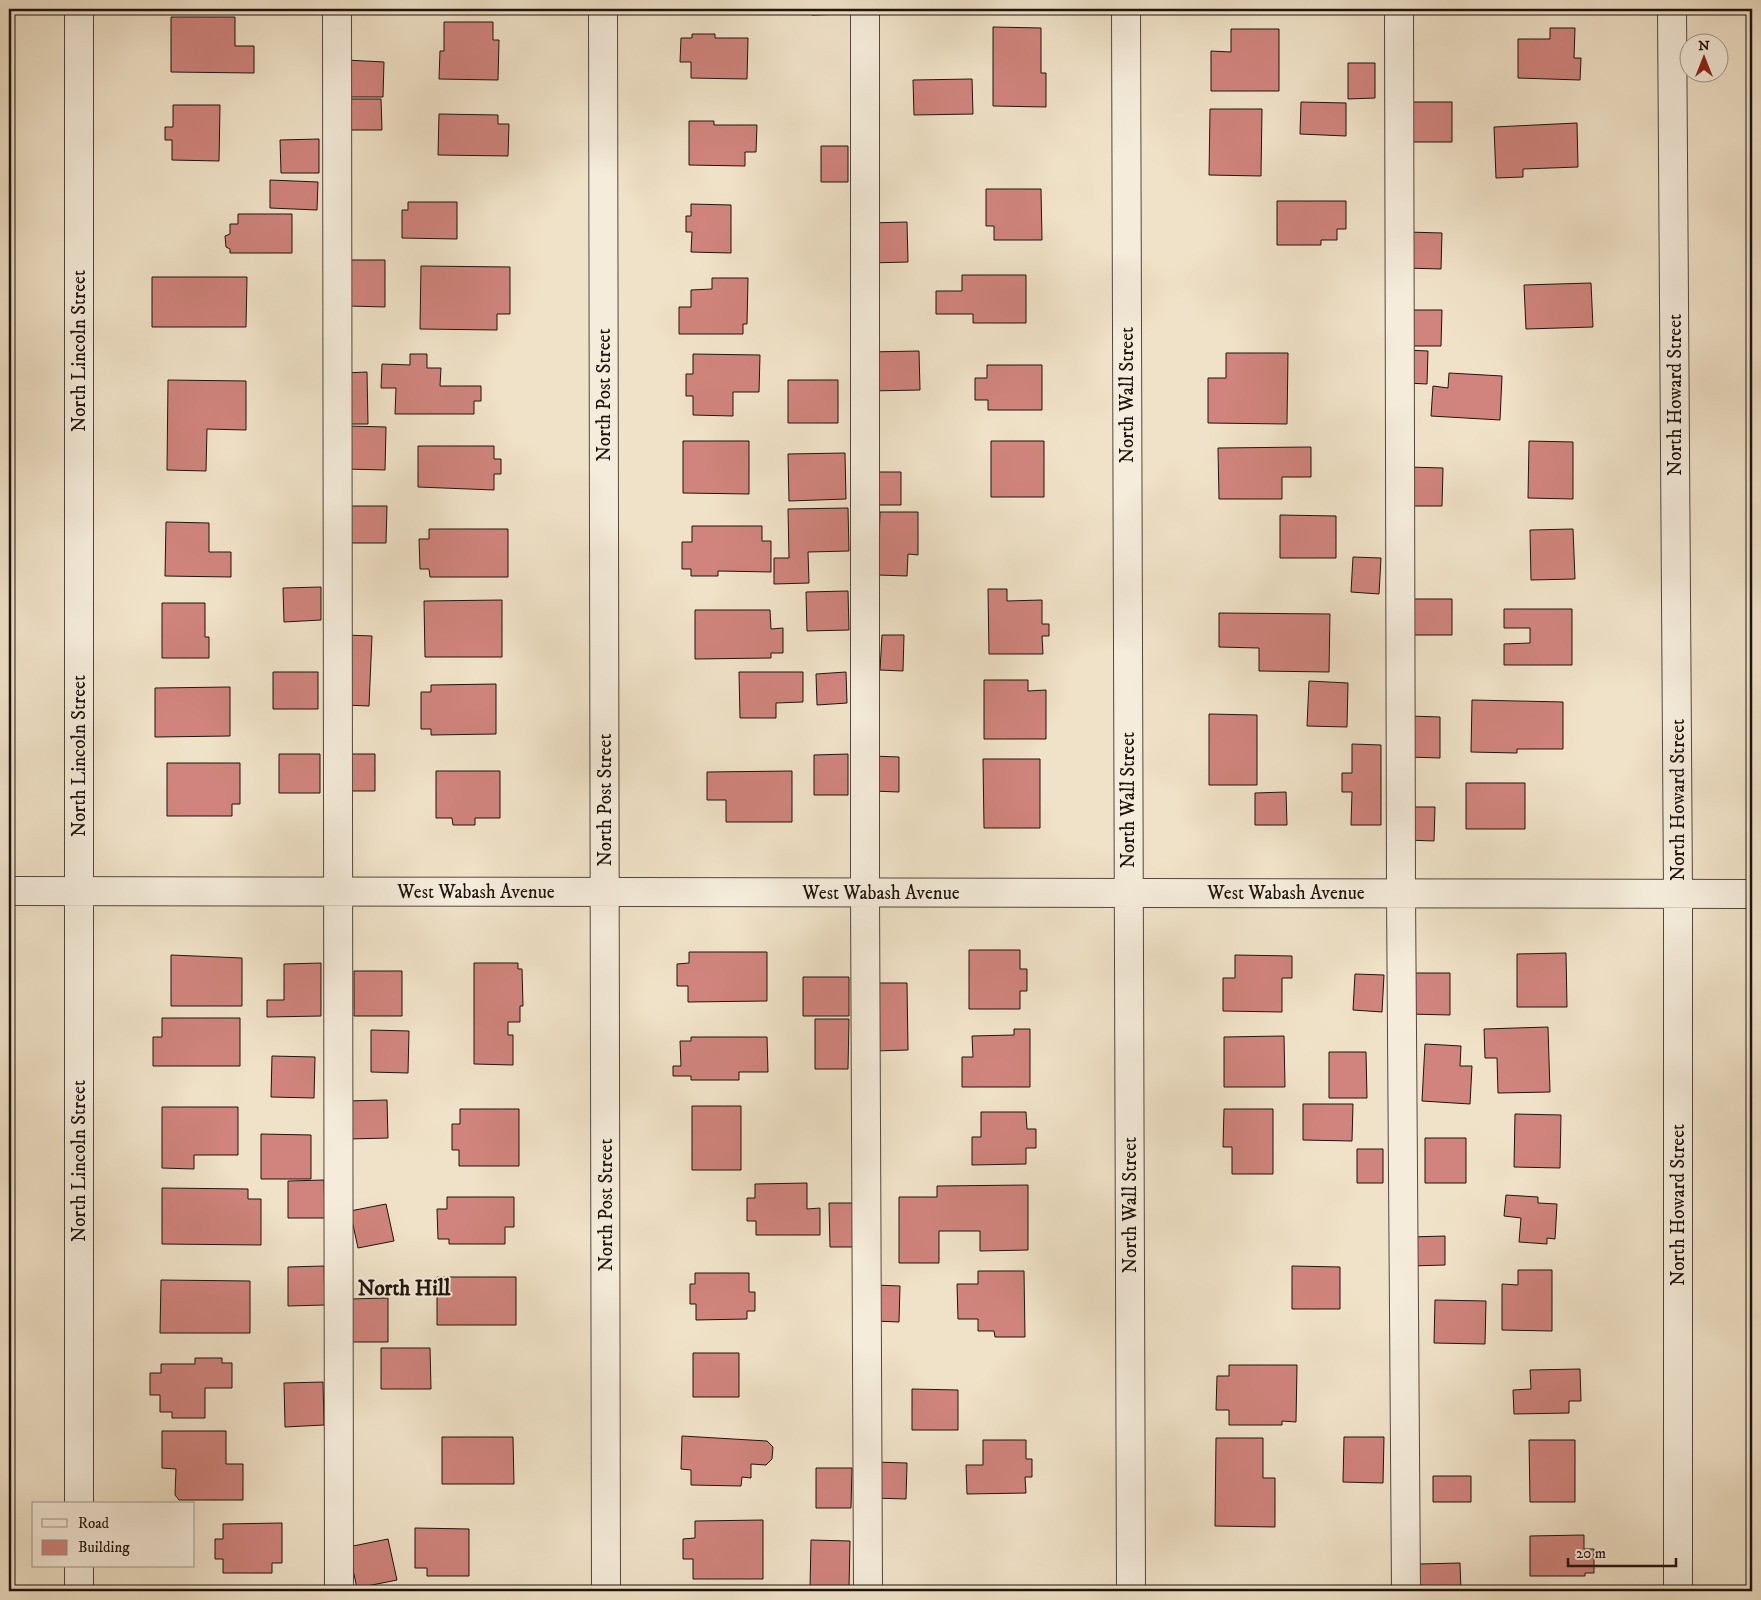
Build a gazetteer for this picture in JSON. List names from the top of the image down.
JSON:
{
  "streets": {
    "street": [
      "North Lincoln Street",
      "North Post Street",
      "North Wall Street",
      "North Howard Street",
      "West Wabash Avenue"
    ]
  },
  "crossings": [
    ["North Lincoln Street", "West Wabash Avenue"],
    ["North Post Street", "West Wabash Avenue"],
    ["North Wall Street", "West Wabash Avenue"],
    ["North Howard Street", "West Wabash Avenue"]
  ],
  "districts": ["North Hill"],
  "legend": ["Road", "Building"],
  "scale_bar": "20 m",
  "north": "top"
}
